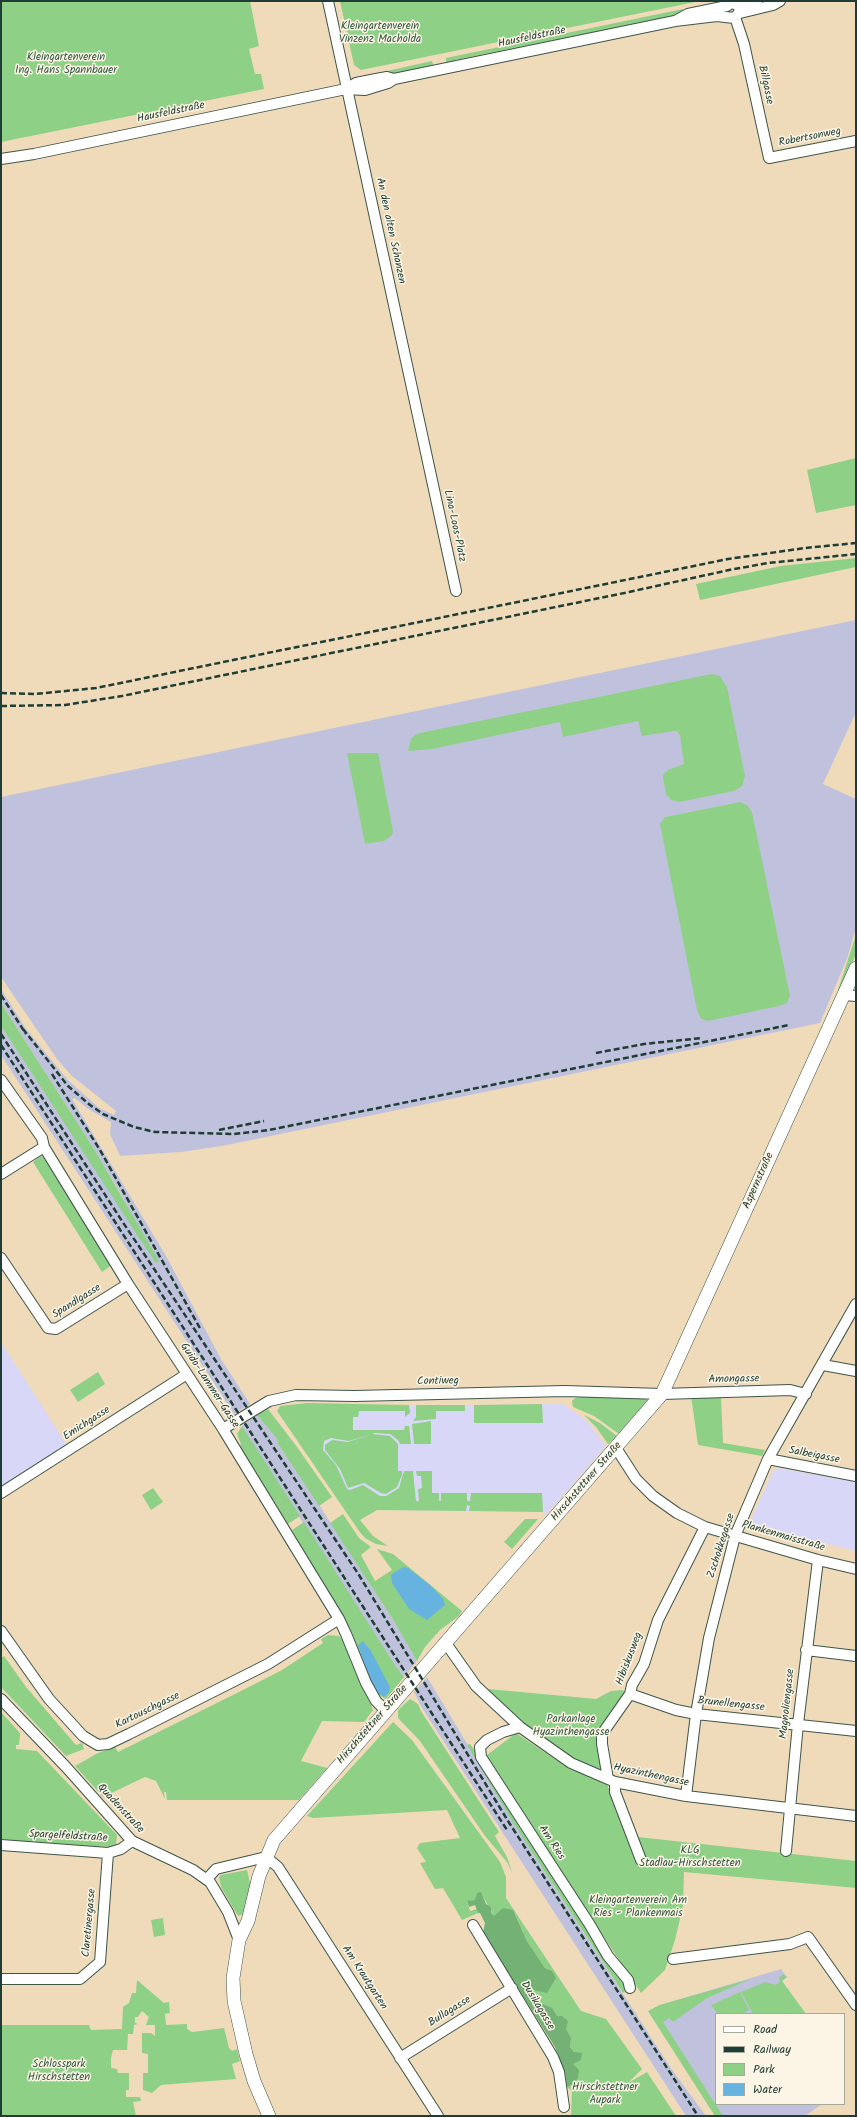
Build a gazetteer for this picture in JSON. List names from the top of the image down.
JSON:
{
  "streets": {
    "main road": ["Aspernstraße", "Hirschstettner Straße"],
    "street": [
      "Hausfeldstraße",
      "Billgasse",
      "Robertsonweg",
      "An den alten Schanzen",
      "Lina-Loos-Platz",
      "Spandlgasse",
      "Amongasse",
      "Contiweg",
      "Guido-Lammer-Gasse",
      "Emichgasse",
      "Salbeigasse",
      "Plankenmaisstraße",
      "Zschokkegasse",
      "Hibiskusweg",
      "Magnoliengasse",
      "Brunellengasse",
      "Kartouschgasse",
      "Hyazinthengasse",
      "Quadenstraße",
      "Spargelfeldstraße",
      "Am Ries",
      "Claretinergasse",
      "Am Krautgarten",
      "Dusikagasse",
      "Bullagasse"
    ]
  },
  "crossings": [
    ["Hausfeldstraße", "Billgasse"],
    ["Hausfeldstraße", "An den alten Schanzen"],
    ["Billgasse", "Robertsonweg"],
    ["An den alten Schanzen", "Lina-Loos-Platz"],
    ["Aspernstraße", "Amongasse"],
    ["Aspernstraße", "Contiweg"],
    ["Aspernstraße", "Hirschstettner Straße"],
    ["Spandlgasse", "Guido-Lammer-Gasse"],
    ["Amongasse", "Contiweg"],
    ["Amongasse", "Hirschstettner Straße"],
    ["Amongasse", "Zschokkegasse"],
    ["Contiweg", "Guido-Lammer-Gasse"],
    ["Contiweg", "Hirschstettner Straße"],
    ["Guido-Lammer-Gasse", "Emichgasse"],
    ["Guido-Lammer-Gasse", "Hirschstettner Straße"],
    ["Guido-Lammer-Gasse", "Kartouschgasse"],
    ["Salbeigasse", "Zschokkegasse"],
    ["Hirschstettner Straße", "Plankenmaisstraße"],
    ["Hirschstettner Straße", "Hyazinthengasse"],
    ["Hirschstettner Straße", "Quadenstraße"],
    ["Hirschstettner Straße", "Am Krautgarten"],
    ["Plankenmaisstraße", "Zschokkegasse"],
    ["Plankenmaisstraße", "Hibiskusweg"],
    ["Plankenmaisstraße", "Magnoliengasse"],
    ["Zschokkegasse", "Brunellengasse"],
    ["Zschokkegasse", "Hyazinthengasse"],
    ["Hibiskusweg", "Brunellengasse"],
    ["Hibiskusweg", "Hyazinthengasse"],
    ["Magnoliengasse", "Brunellengasse"],
    ["Magnoliengasse", "Hyazinthengasse"],
    ["Hyazinthengasse", "Am Ries"],
    ["Quadenstraße", "Spargelfeldstraße"],
    ["Spargelfeldstraße", "Claretinergasse"],
    ["Am Krautgarten", "Bullagasse"],
    ["Dusikagasse", "Bullagasse"]
  ],
  "parks": [
    "Kleingartenverein Vinzenz Macholda",
    "Kleingartenverein Ing. Hans Spannbauer",
    "Parkanlage Hyazinthengasse",
    "KLG Stadlau-Hirschstetten",
    "Kleingartenverein Am Ries - Plankenmais",
    "Schlosspark Hirschstetten",
    "Hirschstettner Aupark"
  ],
  "legend": [
    "Road",
    "Railway",
    "Park",
    "Water"
  ]
}
